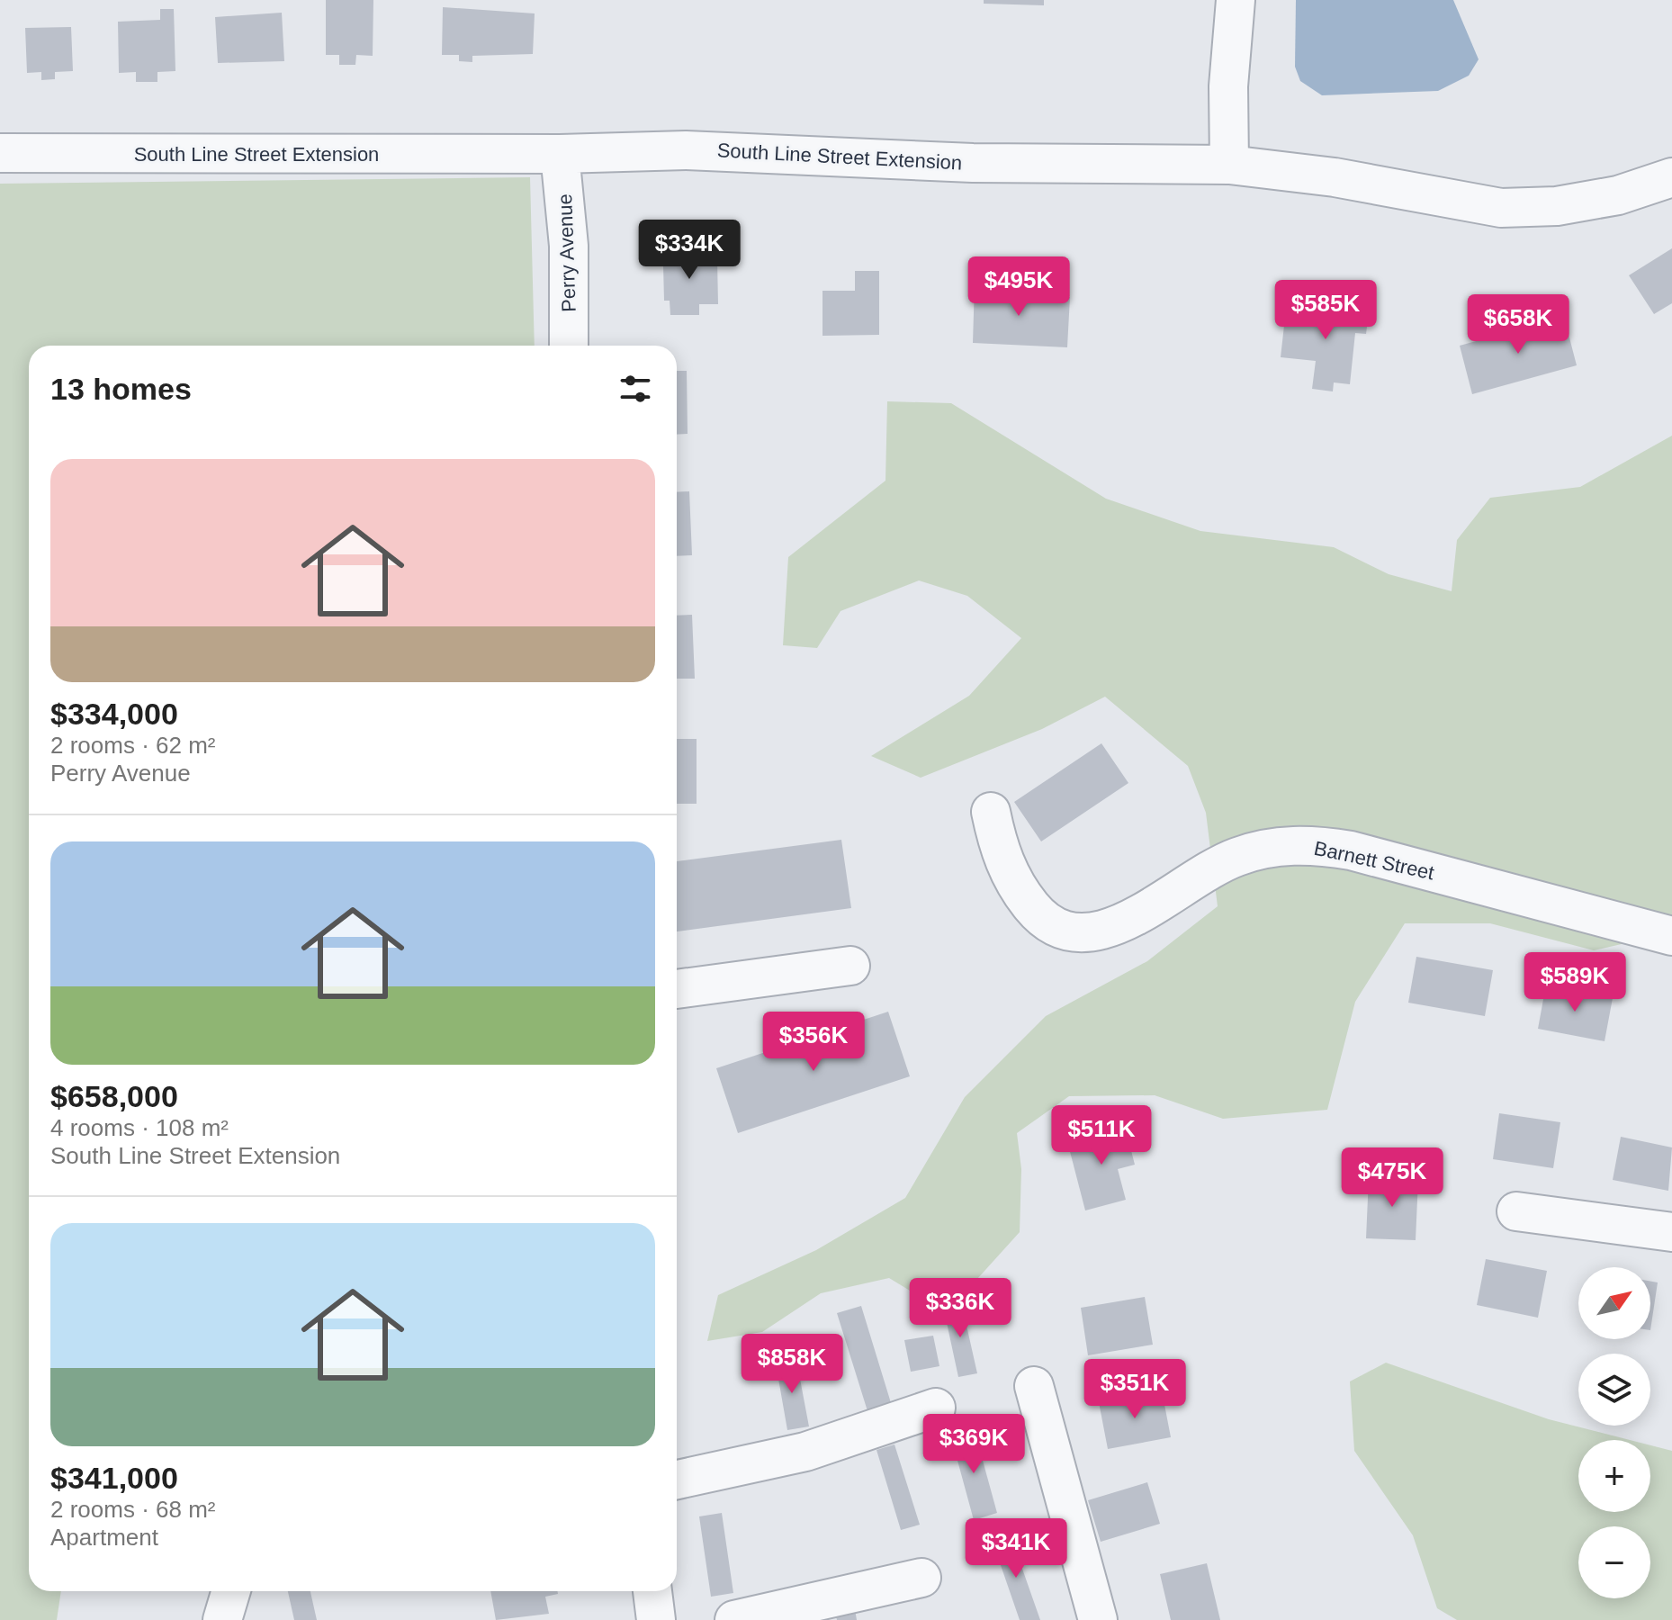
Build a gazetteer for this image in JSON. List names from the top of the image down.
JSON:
{
  "streets": {
    "street": ["South Line Street Extension", "Perry Avenue", "Barnett Street"]
  },
  "crossings": [
    ["South Line Street Extension", "Perry Avenue"]
  ],
  "north": "top right",
  "page": {
    "price": [
      "$334K",
      "$495K",
      "$585K",
      "$658K",
      "$589K",
      "$356K",
      "$511K",
      "$475K",
      "$336K",
      "$858K",
      "$351K",
      "$369K",
      "$341K"
    ],
    "heading": "13 homes",
    "list": [
      {
        "name": "$334,000",
        "note": "2 rooms · 62 m² · Perry Avenue"
      },
      {
        "name": "$658,000",
        "note": "4 rooms · 108 m² · South Line Street Extension"
      },
      {
        "name": "$341,000",
        "note": "2 rooms · 68 m² · Apartment"
      }
    ],
    "map_buttons": ["+", "−"]
  }
}
